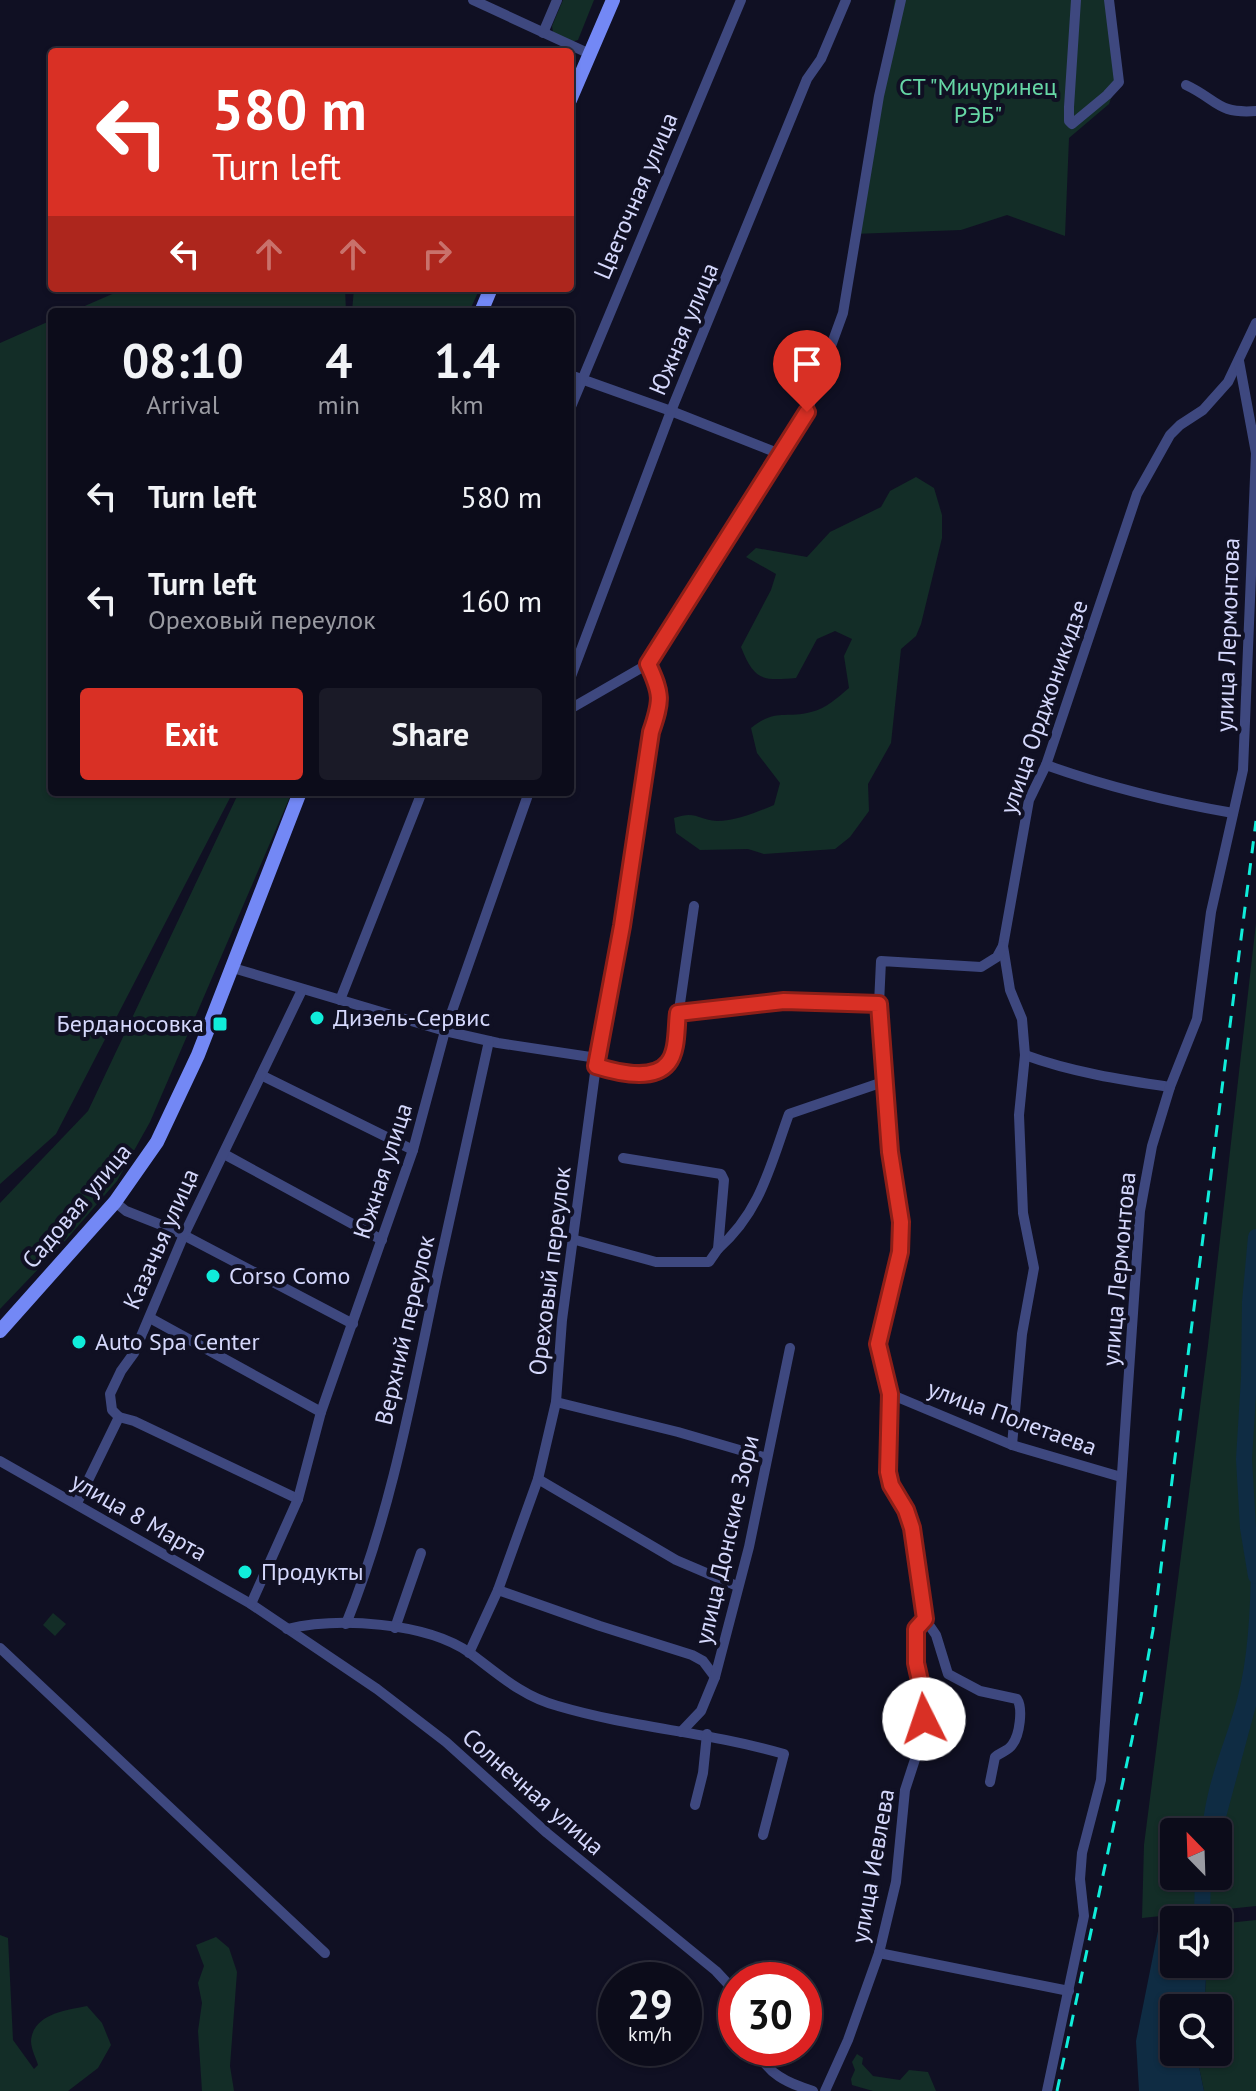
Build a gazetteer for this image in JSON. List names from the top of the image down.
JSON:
{
  "streets": {
    "main road": ["Садовая улица"],
    "street": [
      "Цветочная улица",
      "Южная улица",
      "улица Лермонтова",
      "улица Орджоникидзе",
      "Казачья улица",
      "Ореховый переулок",
      "Верхний переулок",
      "улица Полетаева",
      "улица 8 Марта",
      "улица Донские Зори",
      "Солнечная улица",
      "улица Иевлева"
    ]
  },
  "crossings": [
    ["Южная улица", "улица 8 Марта"],
    ["улица Лермонтова", "улица Орджоникидзе"],
    ["улица Лермонтова", "улица Полетаева"],
    ["улица Орджоникидзе", "улица Полетаева"],
    ["улица Орджоникидзе", "улица Иевлева"],
    ["улица Полетаева", "улица Иевлева"],
    ["улица 8 Марта", "Солнечная улица"]
  ],
  "parks": ["СТ \"Мичуринец РЭБ\""],
  "places": {
    "other": [
      "Дизель-Сервис",
      "Corso Como",
      "Auto Spa Center",
      "Продукты"
    ],
    "transit": ["Берданосовка"]
  },
  "north": "top left",
  "page": {
    "turn": ["580 m", "Turn left"],
    "eta": [
      "08:10",
      "Arrival",
      "4",
      "min",
      "1.4",
      "km"
    ],
    "list": [
      {
        "name": "Turn left",
        "value": "580 m"
      },
      {
        "name": "Turn left",
        "note": "Ореховый переулок",
        "value": "160 m"
      }
    ],
    "buttons": ["Exit", "Share"],
    "speed": "29 km/h",
    "limit": "30"
  }
}
